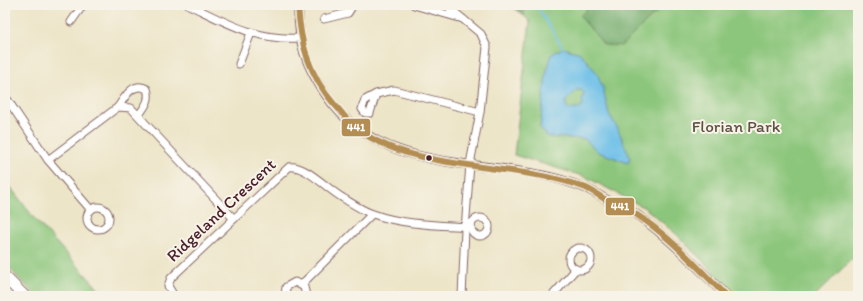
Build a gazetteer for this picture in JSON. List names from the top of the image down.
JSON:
{
  "streets": {
    "street": ["Ridgeland Crescent"]
  },
  "parks": ["Florian Park"],
  "lines": ["transit line 441"]
}
